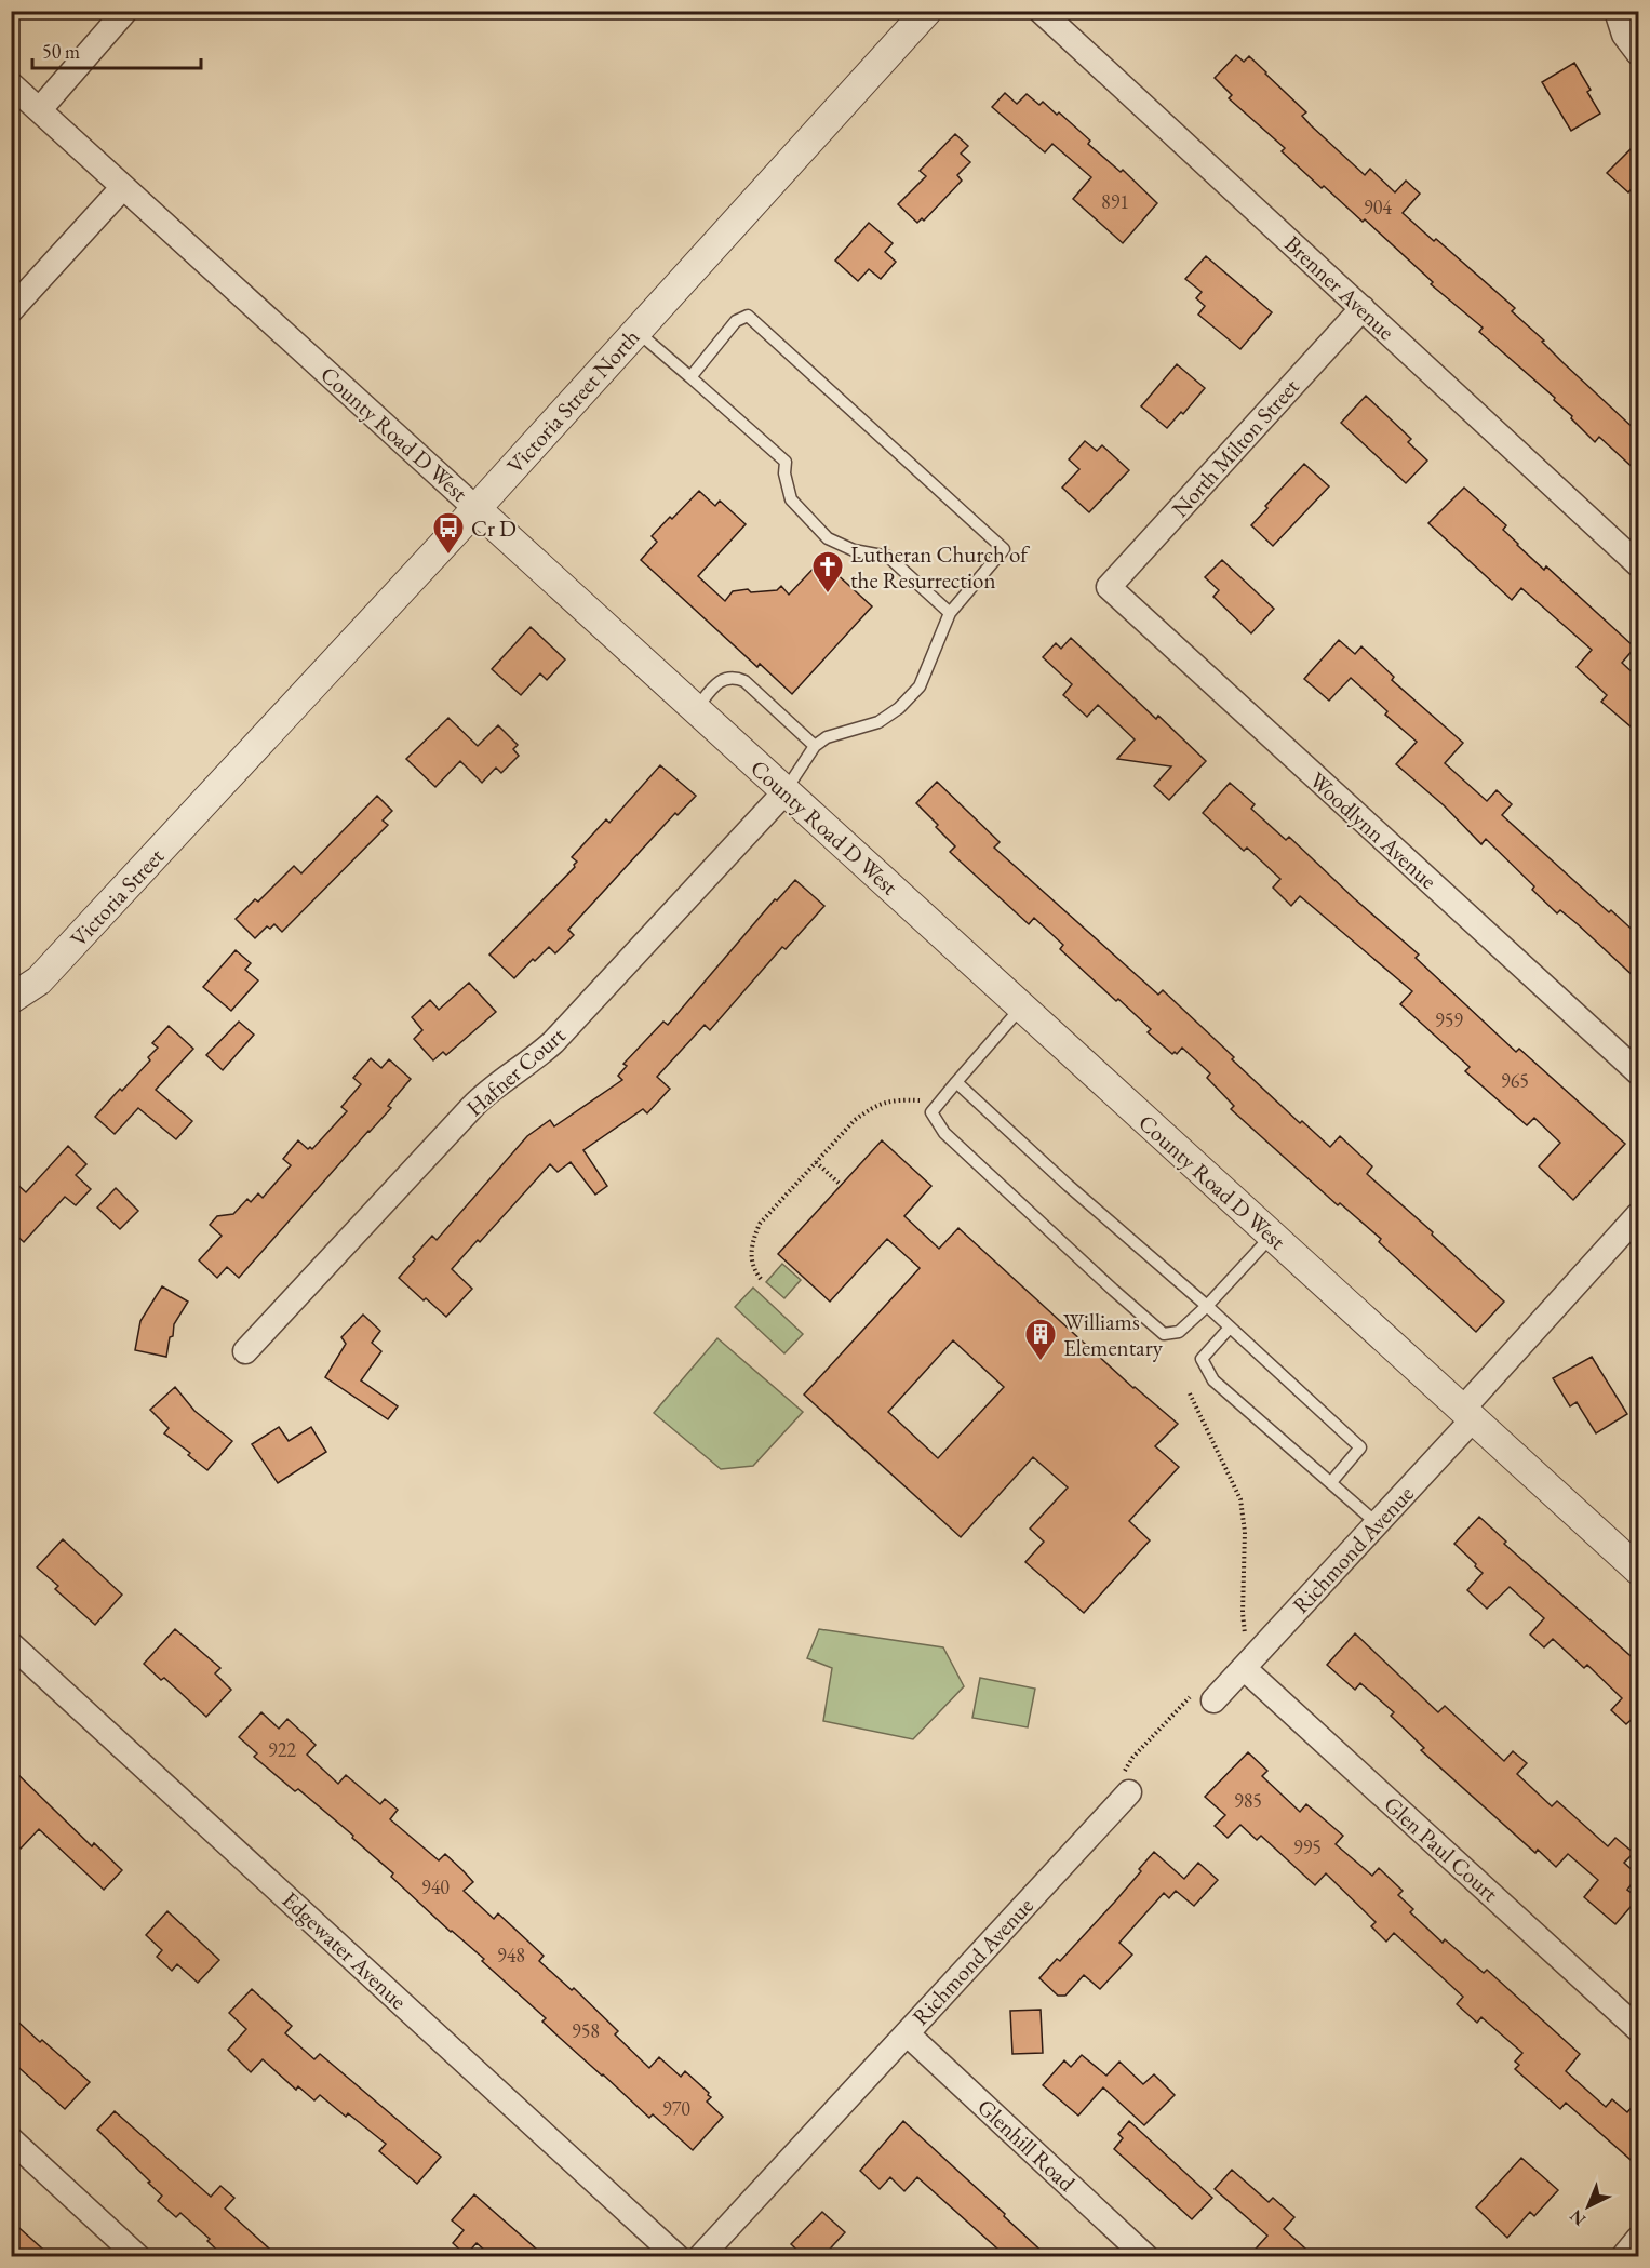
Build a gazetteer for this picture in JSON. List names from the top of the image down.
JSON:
{
  "streets": {
    "street": [
      "Brenner Avenue",
      "Victoria Street North",
      "County Road D West",
      "North Milton Street",
      "Woodlynn Avenue",
      "Victoria Street",
      "Hafner Court",
      "Richmond Avenue",
      "Glen Paul Court",
      "Edgewater Avenue",
      "Glenhill Road"
    ]
  },
  "crossings": [
    ["Brenner Avenue", "North Milton Street"],
    ["Victoria Street North", "County Road D West"],
    ["Victoria Street North", "Victoria Street"],
    ["County Road D West", "Hafner Court"],
    ["County Road D West", "Richmond Avenue"],
    ["North Milton Street", "Woodlynn Avenue"],
    ["Richmond Avenue", "Glen Paul Court"],
    ["Richmond Avenue", "Glenhill Road"]
  ],
  "places": {
    "bus stop": ["Cr D"],
    "church": ["Lutheran Church of the Resurrection"],
    "building": ["Williams Elementary"]
  },
  "house_numbers": [
    "891",
    "904",
    "959",
    "965",
    "922",
    "985",
    "995",
    "940",
    "948",
    "958",
    "970"
  ],
  "scale_bar": "50 m",
  "north": "bottom left"
}
